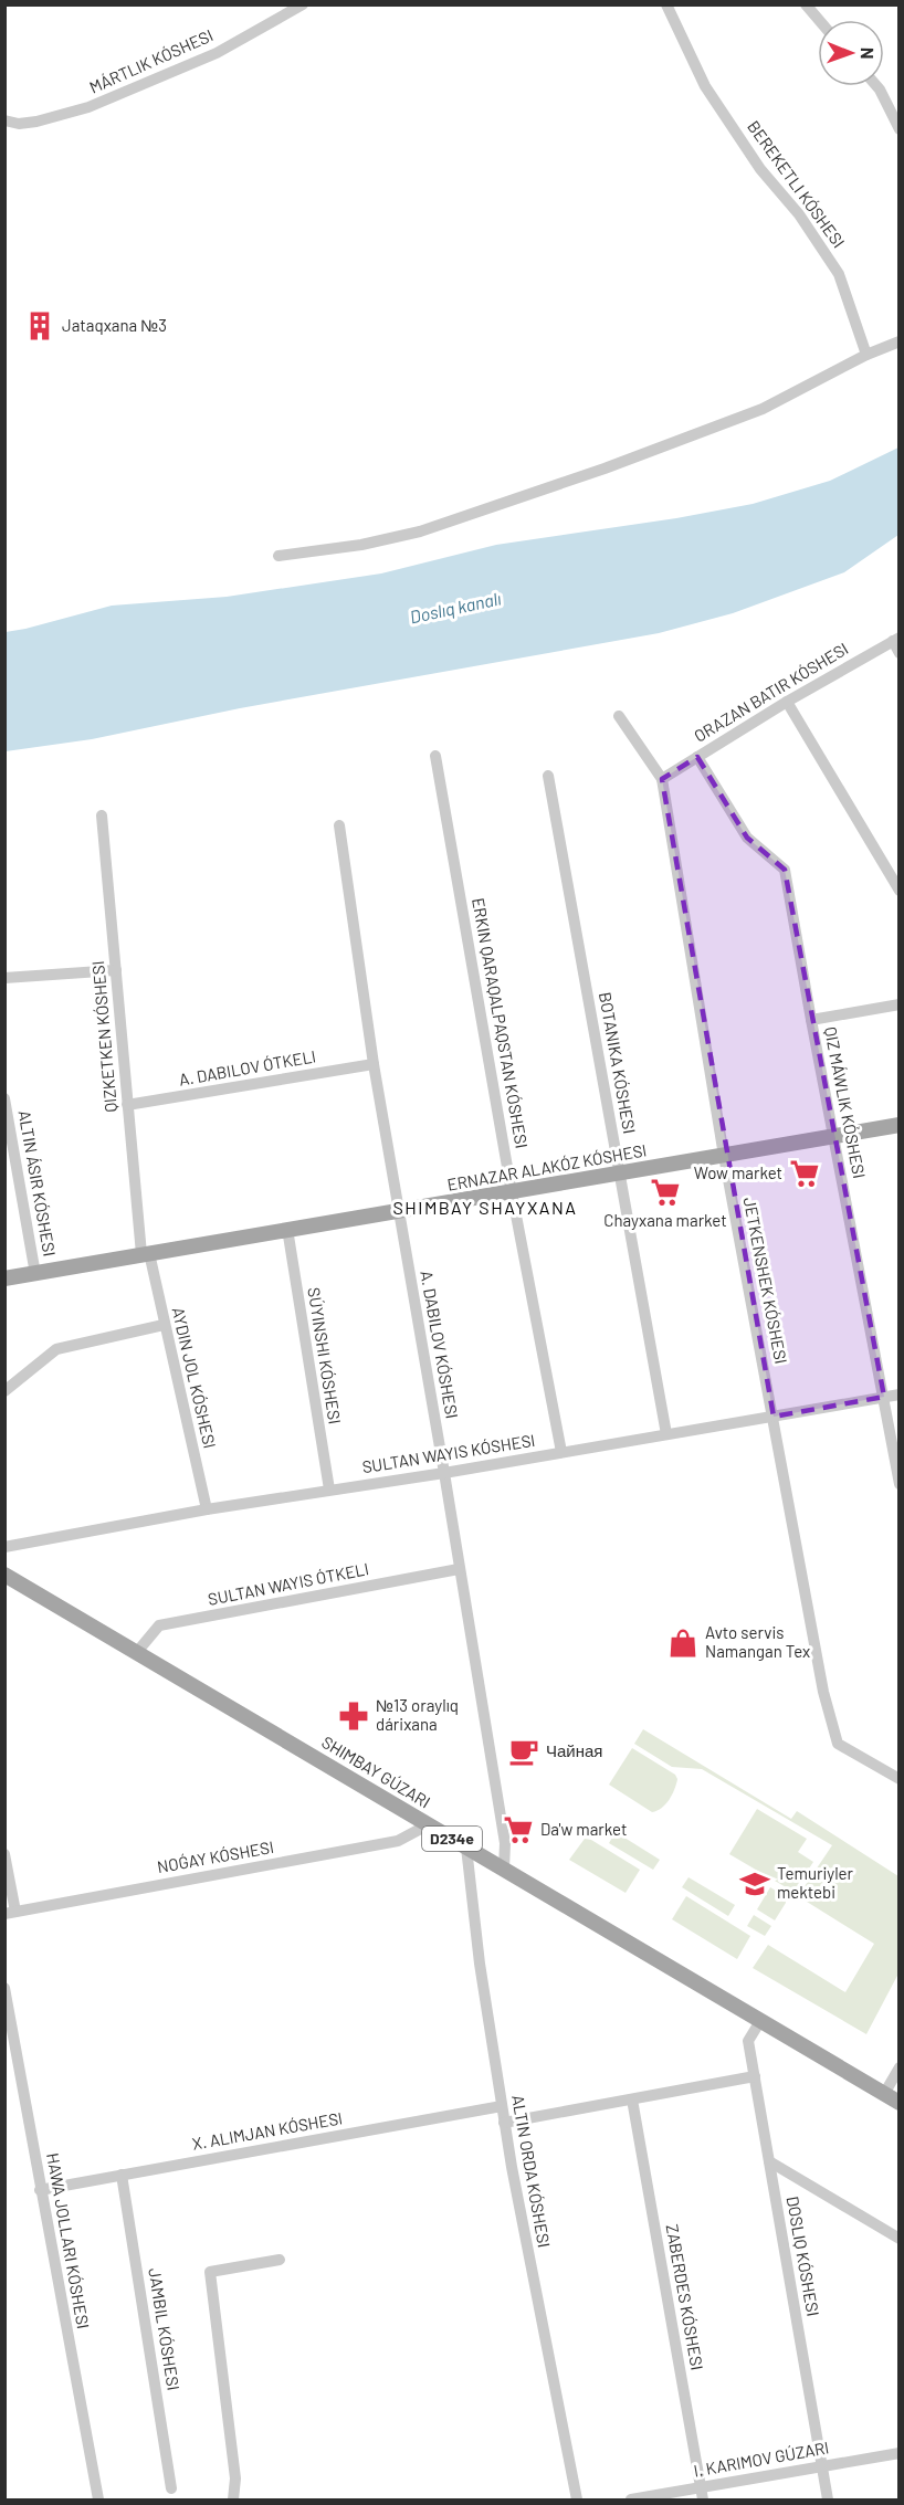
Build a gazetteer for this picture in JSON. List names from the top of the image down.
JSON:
{
  "streets": {
    "main road": ["ERNAZAR ALAKÓZ KÓSHESI", "D234e"],
    "street": [
      "MÁRTLIK KÓSHESI",
      "BEREKETLI KÓSHESI",
      "ERKIN QARAQALPAQSTAN KÓSHESI",
      "BOTANIKA KÓSHESI",
      "A. DABILOV ÓTKELI",
      "JETKENSHEK KÓSHESI",
      "A. DABILOV KÓSHESI",
      "SÚYINSHI KÓSHESI",
      "NOǴAY KÓSHESI",
      "X. ALIMJAN KÓSHESI",
      "ZABERDES KÓSHESI"
    ]
  },
  "crossings": [
    ["ERKIN QARAQALPAQSTAN KÓSHESI", "ERNAZAR ALAKÓZ KÓSHESI"],
    ["BOTANIKA KÓSHESI", "ERNAZAR ALAKÓZ KÓSHESI"],
    ["A. DABILOV ÓTKELI", "A. DABILOV KÓSHESI"],
    ["ERNAZAR ALAKÓZ KÓSHESI", "JETKENSHEK KÓSHESI"],
    ["ERNAZAR ALAKÓZ KÓSHESI", "A. DABILOV KÓSHESI"],
    ["ERNAZAR ALAKÓZ KÓSHESI", "SÚYINSHI KÓSHESI"],
    ["A. DABILOV KÓSHESI", "D234e"],
    ["D234e", "NOǴAY KÓSHESI"]
  ],
  "districts": ["SHIMBAY SHAYXANA"],
  "water": ["Doslıq kanalı"],
  "places": {
    "building": ["Jataqxana №3"],
    "supermarket": ["Wow market", "Chayxana market", "Da'w market"],
    "shop": ["Avto servis Namangan Tex"],
    "pharmacy": ["№13 oraylıq dárixana"],
    "cafe": ["Чайная"],
    "school or university": ["Temuriyler mektebi"]
  },
  "north": "right"
}
